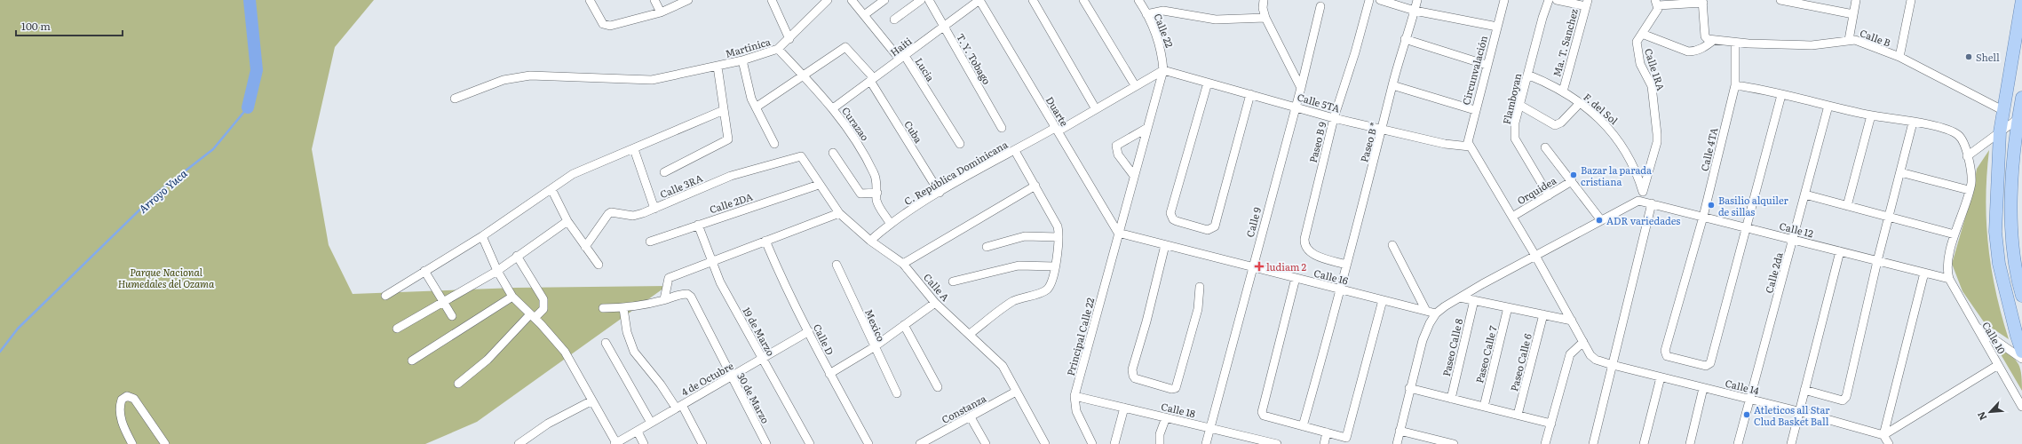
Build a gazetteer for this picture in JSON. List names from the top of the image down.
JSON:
{
  "streets": {
    "street": [
      "Calle 22",
      "Calle B",
      "Ma. T. Sanchez",
      "Haiti",
      "Martinica",
      "T. Y. Tobago",
      "Lucia",
      "Calle 1RA",
      "Circunvalación",
      "Flamboyan",
      "Calle 5TA",
      "F. del Sol",
      "Duarte",
      "Curazao",
      "Cuba",
      "Paseo B 9",
      "Paseo B *",
      "Calle 4TA",
      "C. República Dominicana",
      "Calle 3RA",
      "Orquidea",
      "Calle 2DA",
      "Calle 9",
      "Calle 12",
      "Calle 2da",
      "Calle 16",
      "Calle A",
      "Mexico",
      "19 de Marzo",
      "Principal Calle 22",
      "Calle 10",
      "Calle D",
      "Paseo Calle 8",
      "Paseo Calle 7",
      "Paseo Calle 6",
      "4 de Octubre",
      "Calle 14",
      "30 de Marzo",
      "Constanza",
      "Calle 18"
    ]
  },
  "crossings": [
    ["Calle 22", "Calle 5TA"],
    ["Calle 22", "C. República Dominicana"],
    ["Calle 22", "Principal Calle 22"],
    ["Calle B", "Calle 4TA"],
    ["Ma. T. Sanchez", "F. del Sol"],
    ["Haiti", "T. Y. Tobago"],
    ["Haiti", "Lucia"],
    ["Haiti", "Duarte"],
    ["Haiti", "Curazao"],
    ["Haiti", "Cuba"],
    ["Martinica", "Curazao"],
    ["Calle 1RA", "F. del Sol"],
    ["Circunvalación", "Calle 5TA"],
    ["Flamboyan", "F. del Sol"],
    ["Flamboyan", "Orquidea"],
    ["Calle 5TA", "Paseo B 9"],
    ["Calle 5TA", "Paseo B *"],
    ["Calle 5TA", "C. República Dominicana"],
    ["Calle 5TA", "Calle 9"],
    ["Calle 5TA", "Principal Calle 22"],
    ["F. del Sol", "Calle 12"],
    ["F. del Sol", "Calle 14"],
    ["Duarte", "C. República Dominicana"],
    ["Duarte", "Calle 16"],
    ["Duarte", "Principal Calle 22"],
    ["Curazao", "Cuba"],
    ["Curazao", "C. República Dominicana"],
    ["Cuba", "C. República Dominicana"],
    ["Paseo B 9", "Paseo B *"],
    ["Paseo B *", "Calle 16"],
    ["Calle 4TA", "Calle 12"],
    ["C. República Dominicana", "Calle A"],
    ["C. República Dominicana", "Principal Calle 22"],
    ["Calle 3RA", "Calle A"],
    ["Calle 2DA", "Calle A"],
    ["Calle 2DA", "19 de Marzo"],
    ["Calle 9", "Calle 16"],
    ["Calle 9", "Calle 18"],
    ["Calle 12", "Calle 2da"],
    ["Calle 12", "Calle 10"],
    ["Calle 2da", "Calle 14"],
    ["Calle 16", "Principal Calle 22"],
    ["Calle A", "Constanza"],
    ["19 de Marzo", "4 de Octubre"],
    ["Principal Calle 22", "Calle 18"],
    ["Calle D", "4 de Octubre"],
    ["4 de Octubre", "30 de Marzo"]
  ],
  "water": ["Arroyo Yuca"],
  "parks": ["Parque Nacional Humedales del Ozama"],
  "places": {
    "other": [
      "Shell",
      "Bazar la parada cristiana",
      "Basilio alquiler de sillas",
      "ADR variedades",
      "Atleticos all Star Clud Basket Ball"
    ],
    "health": ["ludiam 2"]
  },
  "scale_bar": "100 m",
  "north": "bottom left"
}
